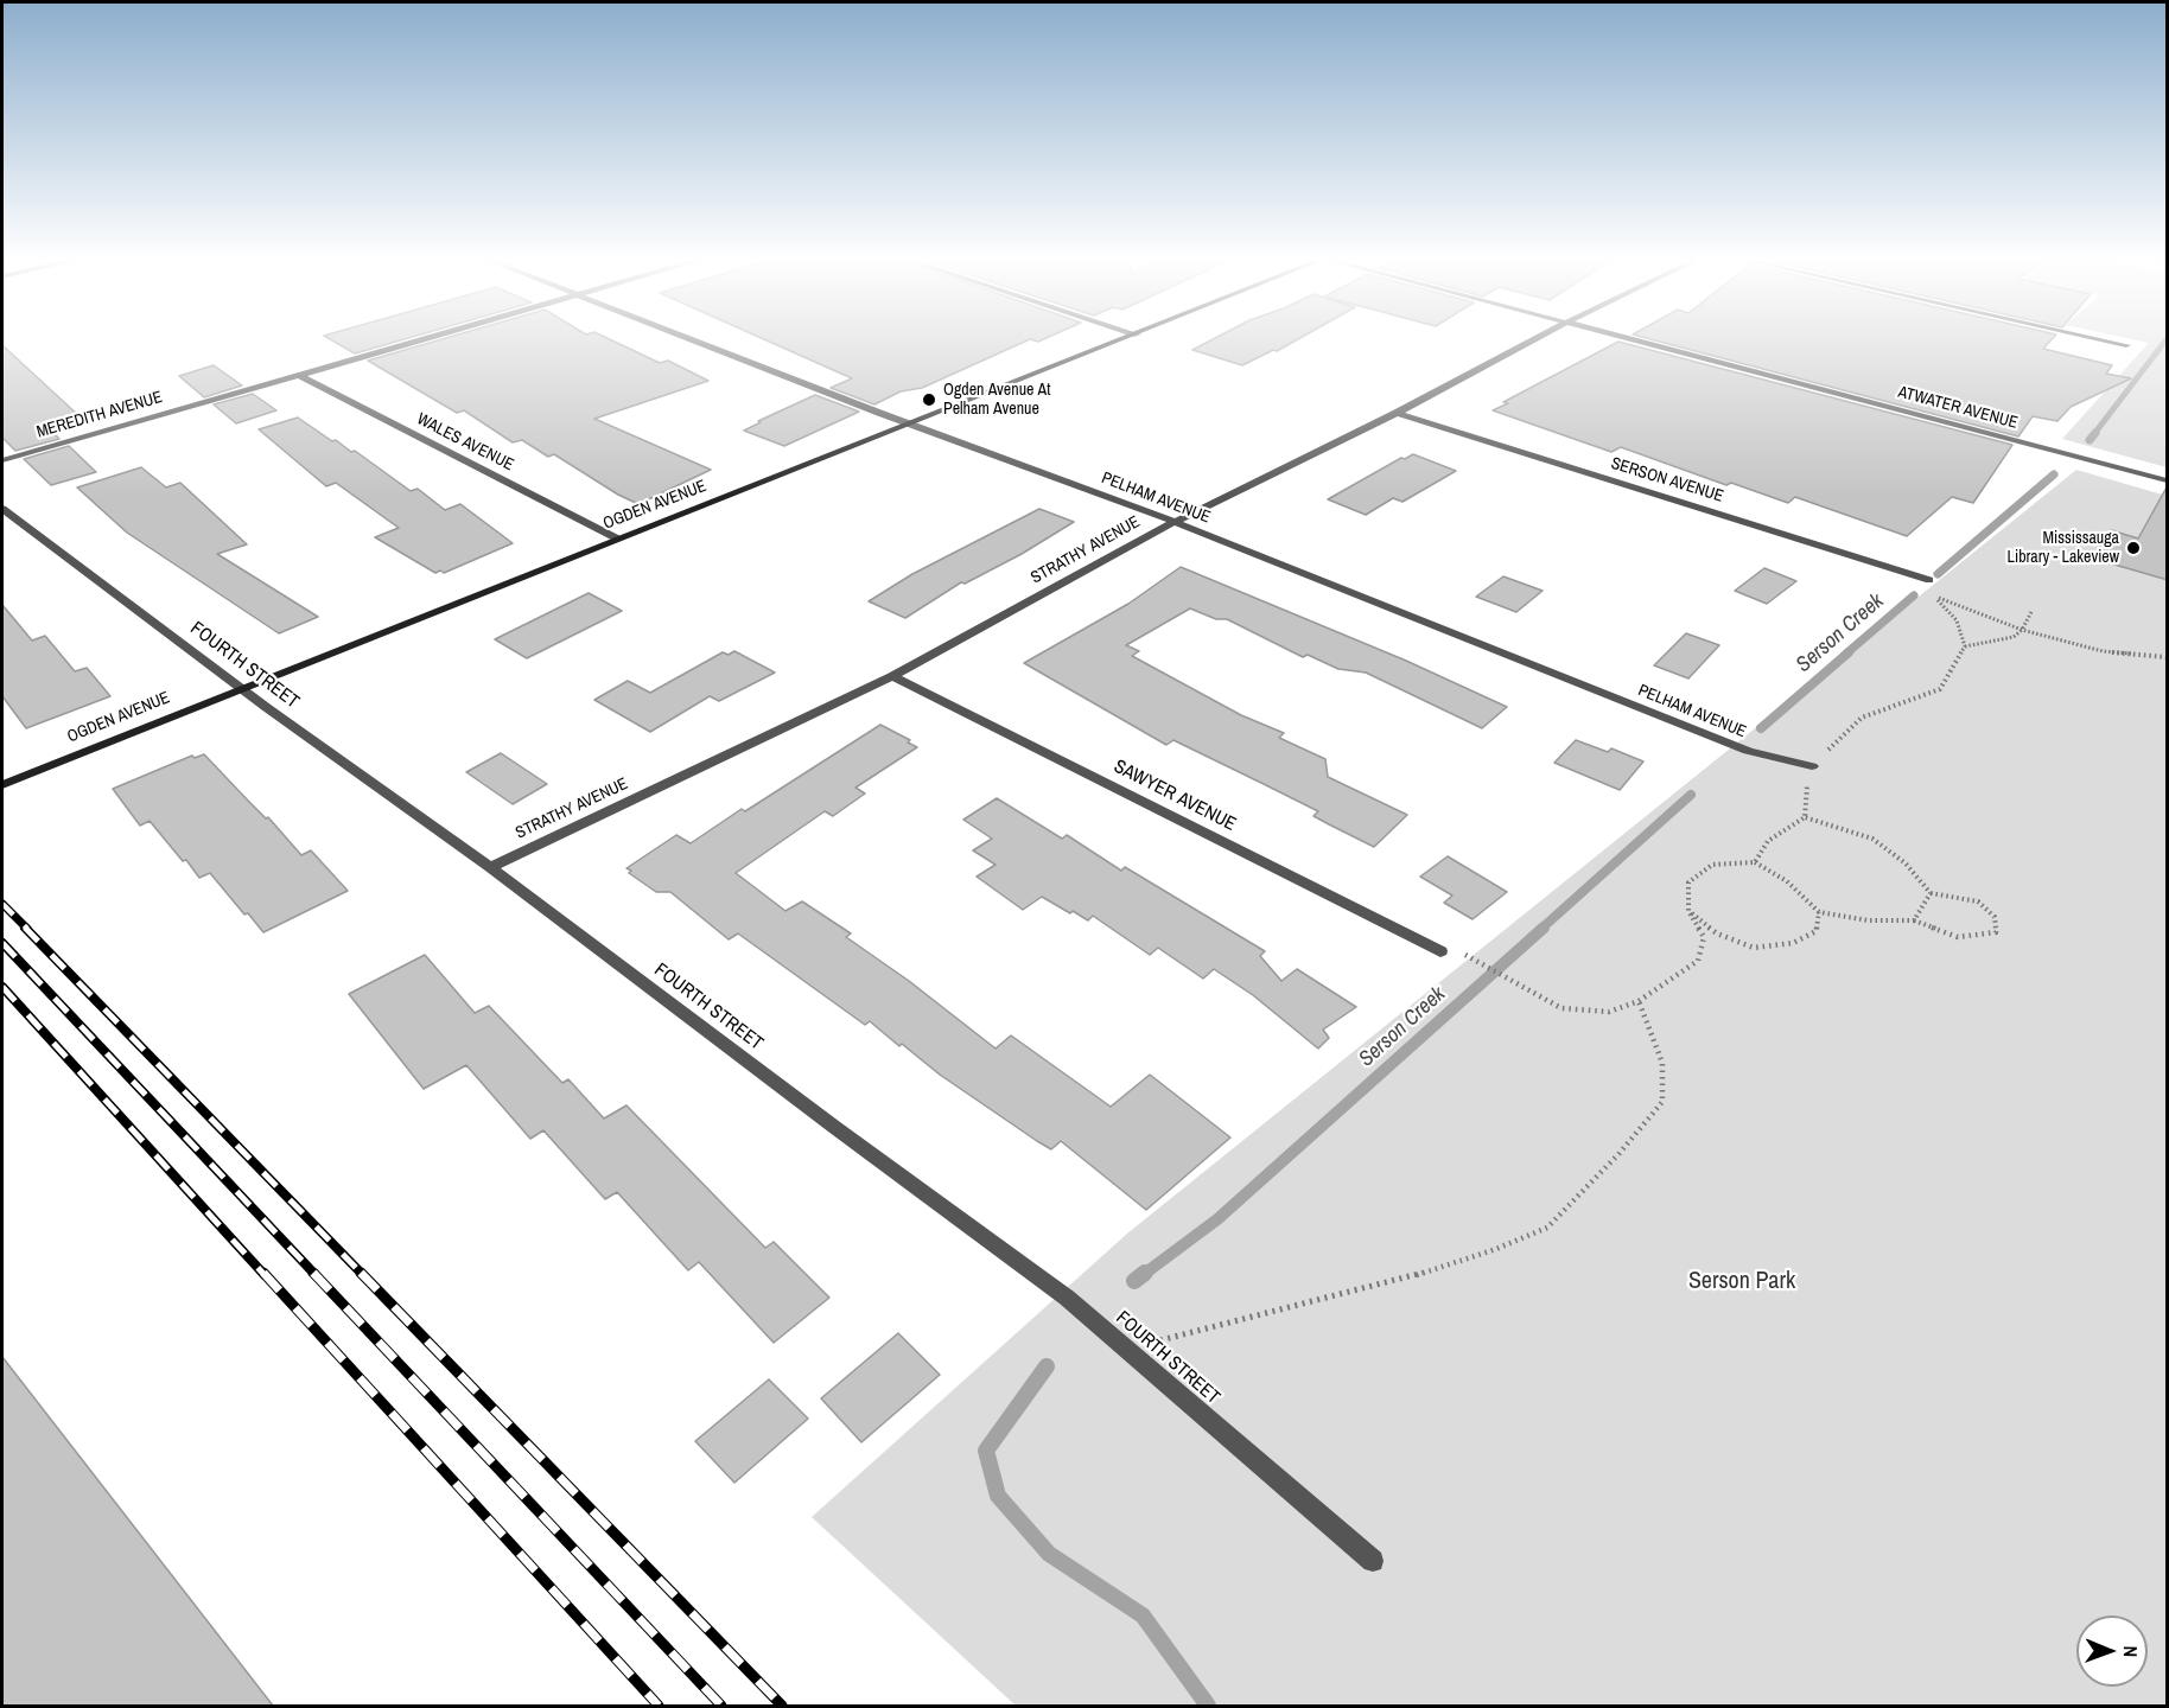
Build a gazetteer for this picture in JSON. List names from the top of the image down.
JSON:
{
  "streets": {
    "street": [
      "ATWATER AVENUE",
      "MEREDITH AVENUE",
      "WALES AVENUE",
      "SERSON AVENUE",
      "PELHAM AVENUE",
      "OGDEN AVENUE",
      "STRATHY AVENUE",
      "FOURTH STREET",
      "SAWYER AVENUE"
    ]
  },
  "crossings": [
    ["MEREDITH AVENUE", "WALES AVENUE"],
    ["WALES AVENUE", "OGDEN AVENUE"],
    ["SERSON AVENUE", "STRATHY AVENUE"],
    ["PELHAM AVENUE", "OGDEN AVENUE"],
    ["PELHAM AVENUE", "STRATHY AVENUE"],
    ["OGDEN AVENUE", "FOURTH STREET"],
    ["STRATHY AVENUE", "FOURTH STREET"],
    ["STRATHY AVENUE", "SAWYER AVENUE"]
  ],
  "water": ["Serson Creek"],
  "parks": ["Serson Park"],
  "places": ["Ogden Avenue At Pelham Avenue", "Mississauga Library - Lakeview"],
  "north": "right"
}
